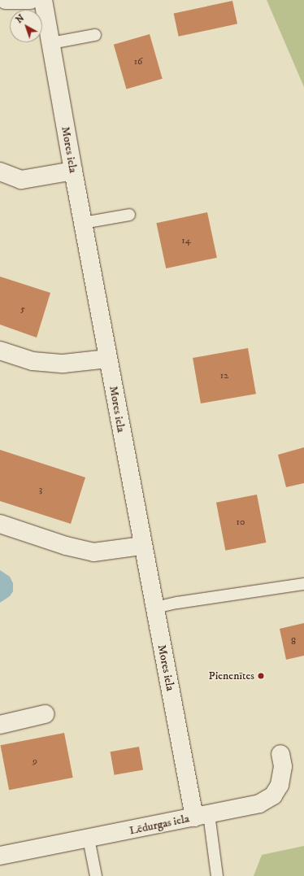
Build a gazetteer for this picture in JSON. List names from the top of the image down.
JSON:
{
  "streets": {
    "street": ["Mores iela", "Lēdurgas iela"]
  },
  "crossings": [
    ["Mores iela", "Lēdurgas iela"]
  ],
  "places": ["Pienenītes"],
  "house_numbers": [
    "16",
    "14",
    "5",
    "12",
    "3",
    "10",
    "8",
    "9"
  ],
  "north": "top left"
}
